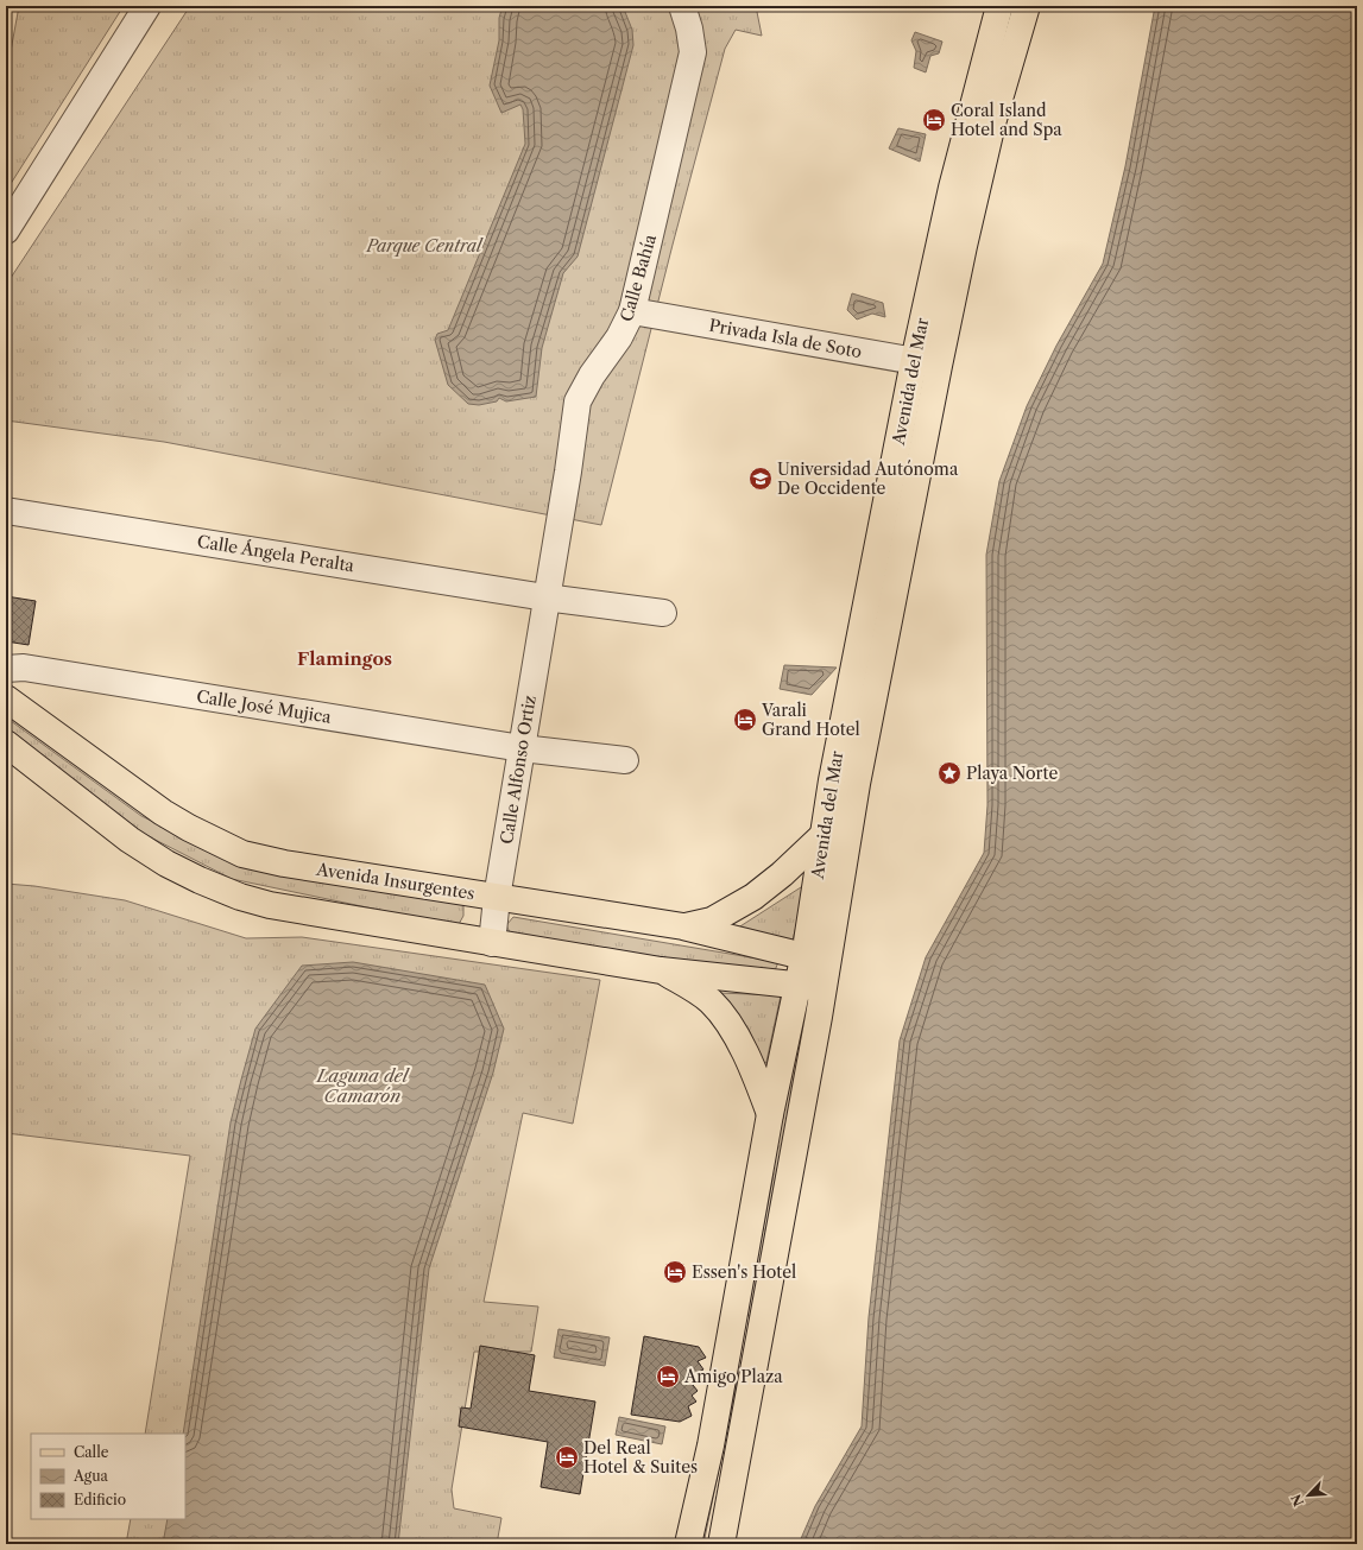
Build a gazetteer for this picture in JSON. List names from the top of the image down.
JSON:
{
  "streets": {
    "main road": ["Avenida del Mar", "Avenida Insurgentes"],
    "street": [
      "Calle Bahía",
      "Privada Isla de Soto",
      "Calle Ángela Peralta",
      "Calle José Mujica",
      "Calle Alfonso Ortiz"
    ]
  },
  "crossings": [
    ["Calle Bahía", "Privada Isla de Soto"],
    ["Calle Bahía", "Calle Ángela Peralta"],
    ["Calle Bahía", "Calle Alfonso Ortiz"],
    ["Privada Isla de Soto", "Avenida del Mar"],
    ["Avenida del Mar", "Avenida Insurgentes"],
    ["Calle Ángela Peralta", "Calle Alfonso Ortiz"],
    ["Calle José Mujica", "Calle Alfonso Ortiz"],
    ["Calle Alfonso Ortiz", "Avenida Insurgentes"]
  ],
  "districts": ["Flamingos"],
  "water": ["Laguna del Camarón"],
  "parks": ["Parque Central"],
  "places": {
    "hotel": [
      "Coral Island Hotel and Spa",
      "Varali Grand Hotel",
      "Essen's Hotel",
      "Amigo Plaza",
      "Del Real Hotel & Suites"
    ],
    "school or university": ["Universidad Autónoma De Occidente"],
    "place": ["Playa Norte"]
  },
  "legend": ["Calle", "Agua", "Edificio"],
  "north": "bottom left"
}
